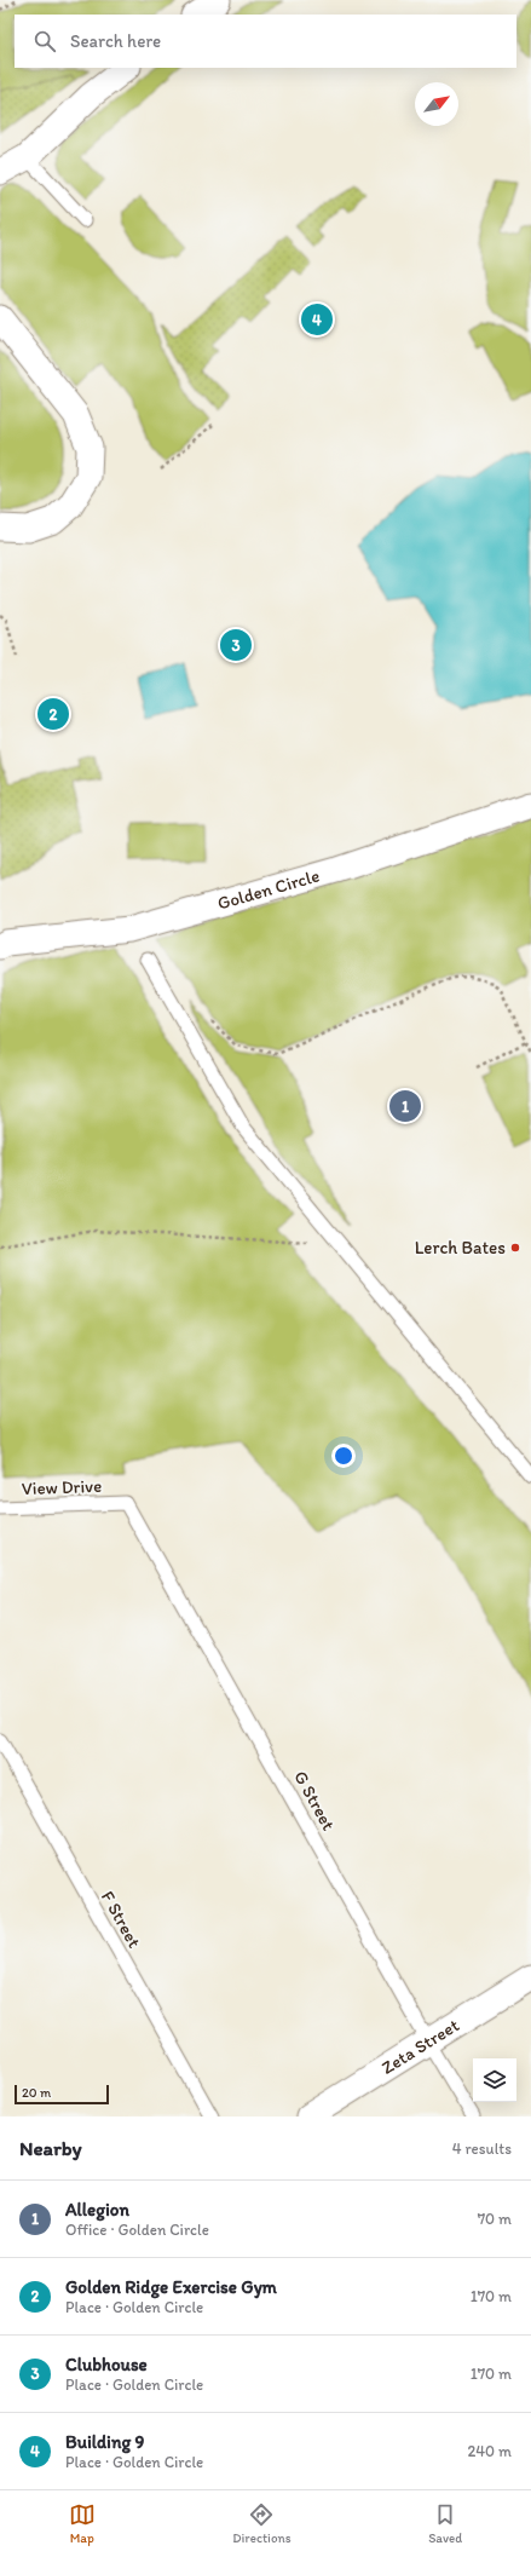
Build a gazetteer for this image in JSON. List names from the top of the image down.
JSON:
{
  "streets": {
    "street": ["Golden Circle", "Zeta Street"],
    "lane": ["View Drive", "G Street", "F Street"]
  },
  "crossings": [
    ["View Drive", "G Street"],
    ["G Street", "Zeta Street"]
  ],
  "places": ["Lerch Bates"],
  "scale_bar": "20 m",
  "north": "top right",
  "page": {
    "search": "Search here",
    "pins": [
      "4",
      "3",
      "2",
      "1"
    ],
    "scale": "20 m",
    "heading": ["Nearby", "4 results"],
    "list": [
      {
        "mark": "1",
        "name": "Allegion",
        "note": "Office · Golden Circle",
        "value": "70 m"
      },
      {
        "mark": "2",
        "name": "Golden Ridge Exercise Gym",
        "note": "Place · Golden Circle",
        "value": "170 m"
      },
      {
        "mark": "3",
        "name": "Clubhouse",
        "note": "Place · Golden Circle",
        "value": "170 m"
      },
      {
        "mark": "4",
        "name": "Building 9",
        "note": "Place · Golden Circle",
        "value": "240 m"
      }
    ],
    "nav": ["Map", "Directions", "Saved"]
  }
}
